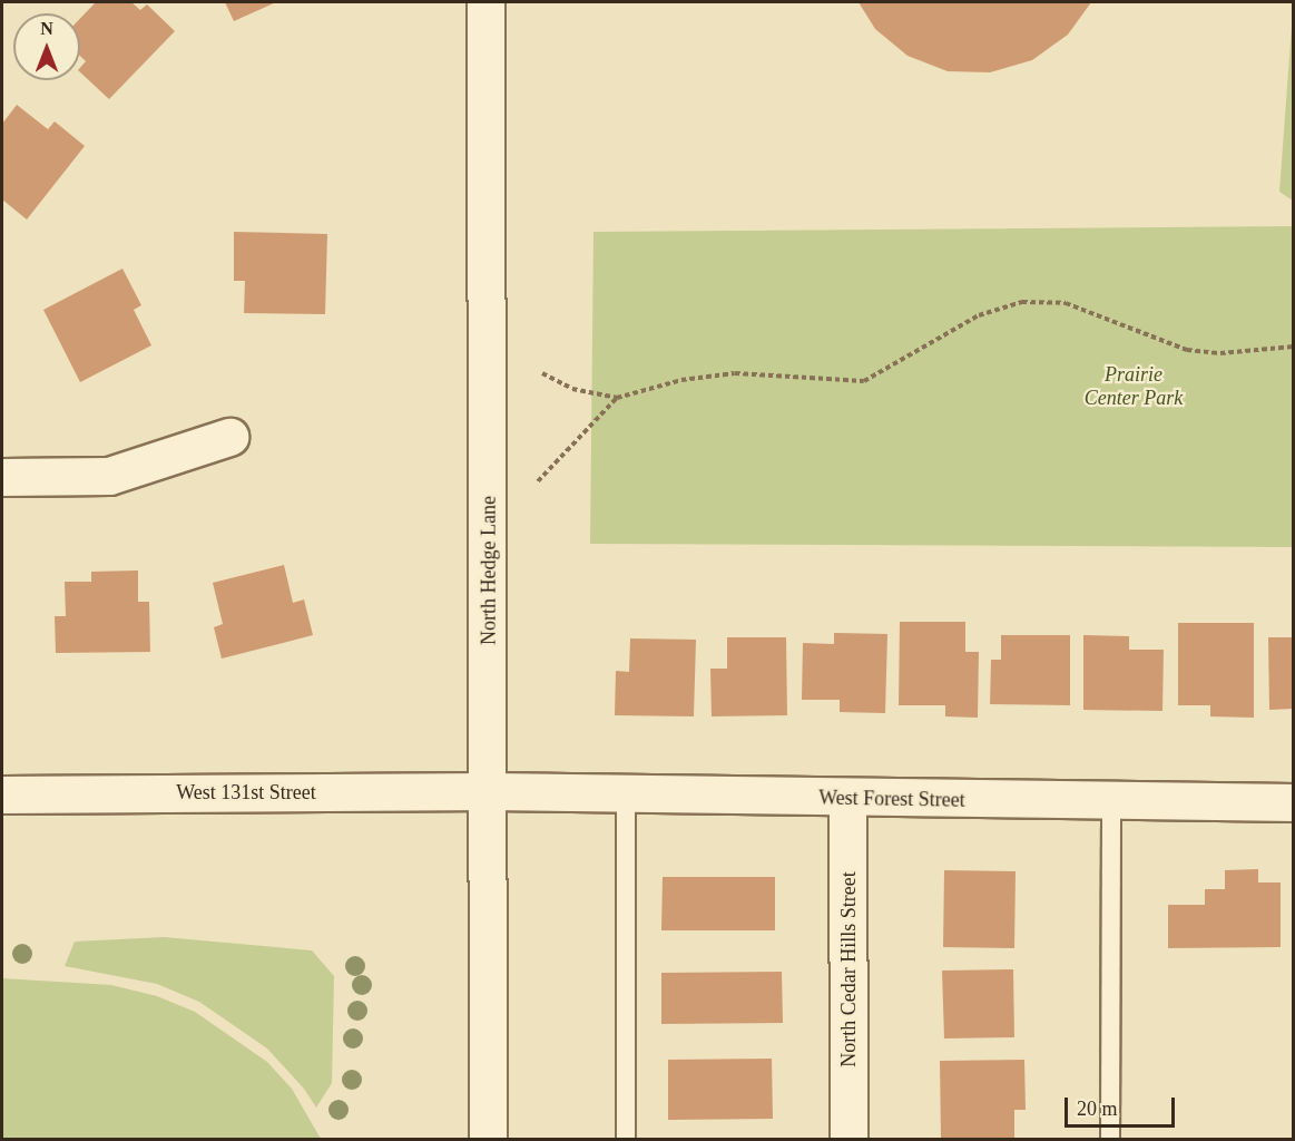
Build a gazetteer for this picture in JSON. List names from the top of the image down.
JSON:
{
  "streets": {
    "street": [
      "North Hedge Lane",
      "West 131st Street",
      "West Forest Street",
      "North Cedar Hills Street"
    ]
  },
  "crossings": [
    ["North Hedge Lane", "West 131st Street"],
    ["North Hedge Lane", "West Forest Street"],
    ["West 131st Street", "West Forest Street"],
    ["West Forest Street", "North Cedar Hills Street"]
  ],
  "parks": ["Prairie Center Park"],
  "scale_bar": "20 m",
  "north": "top"
}
